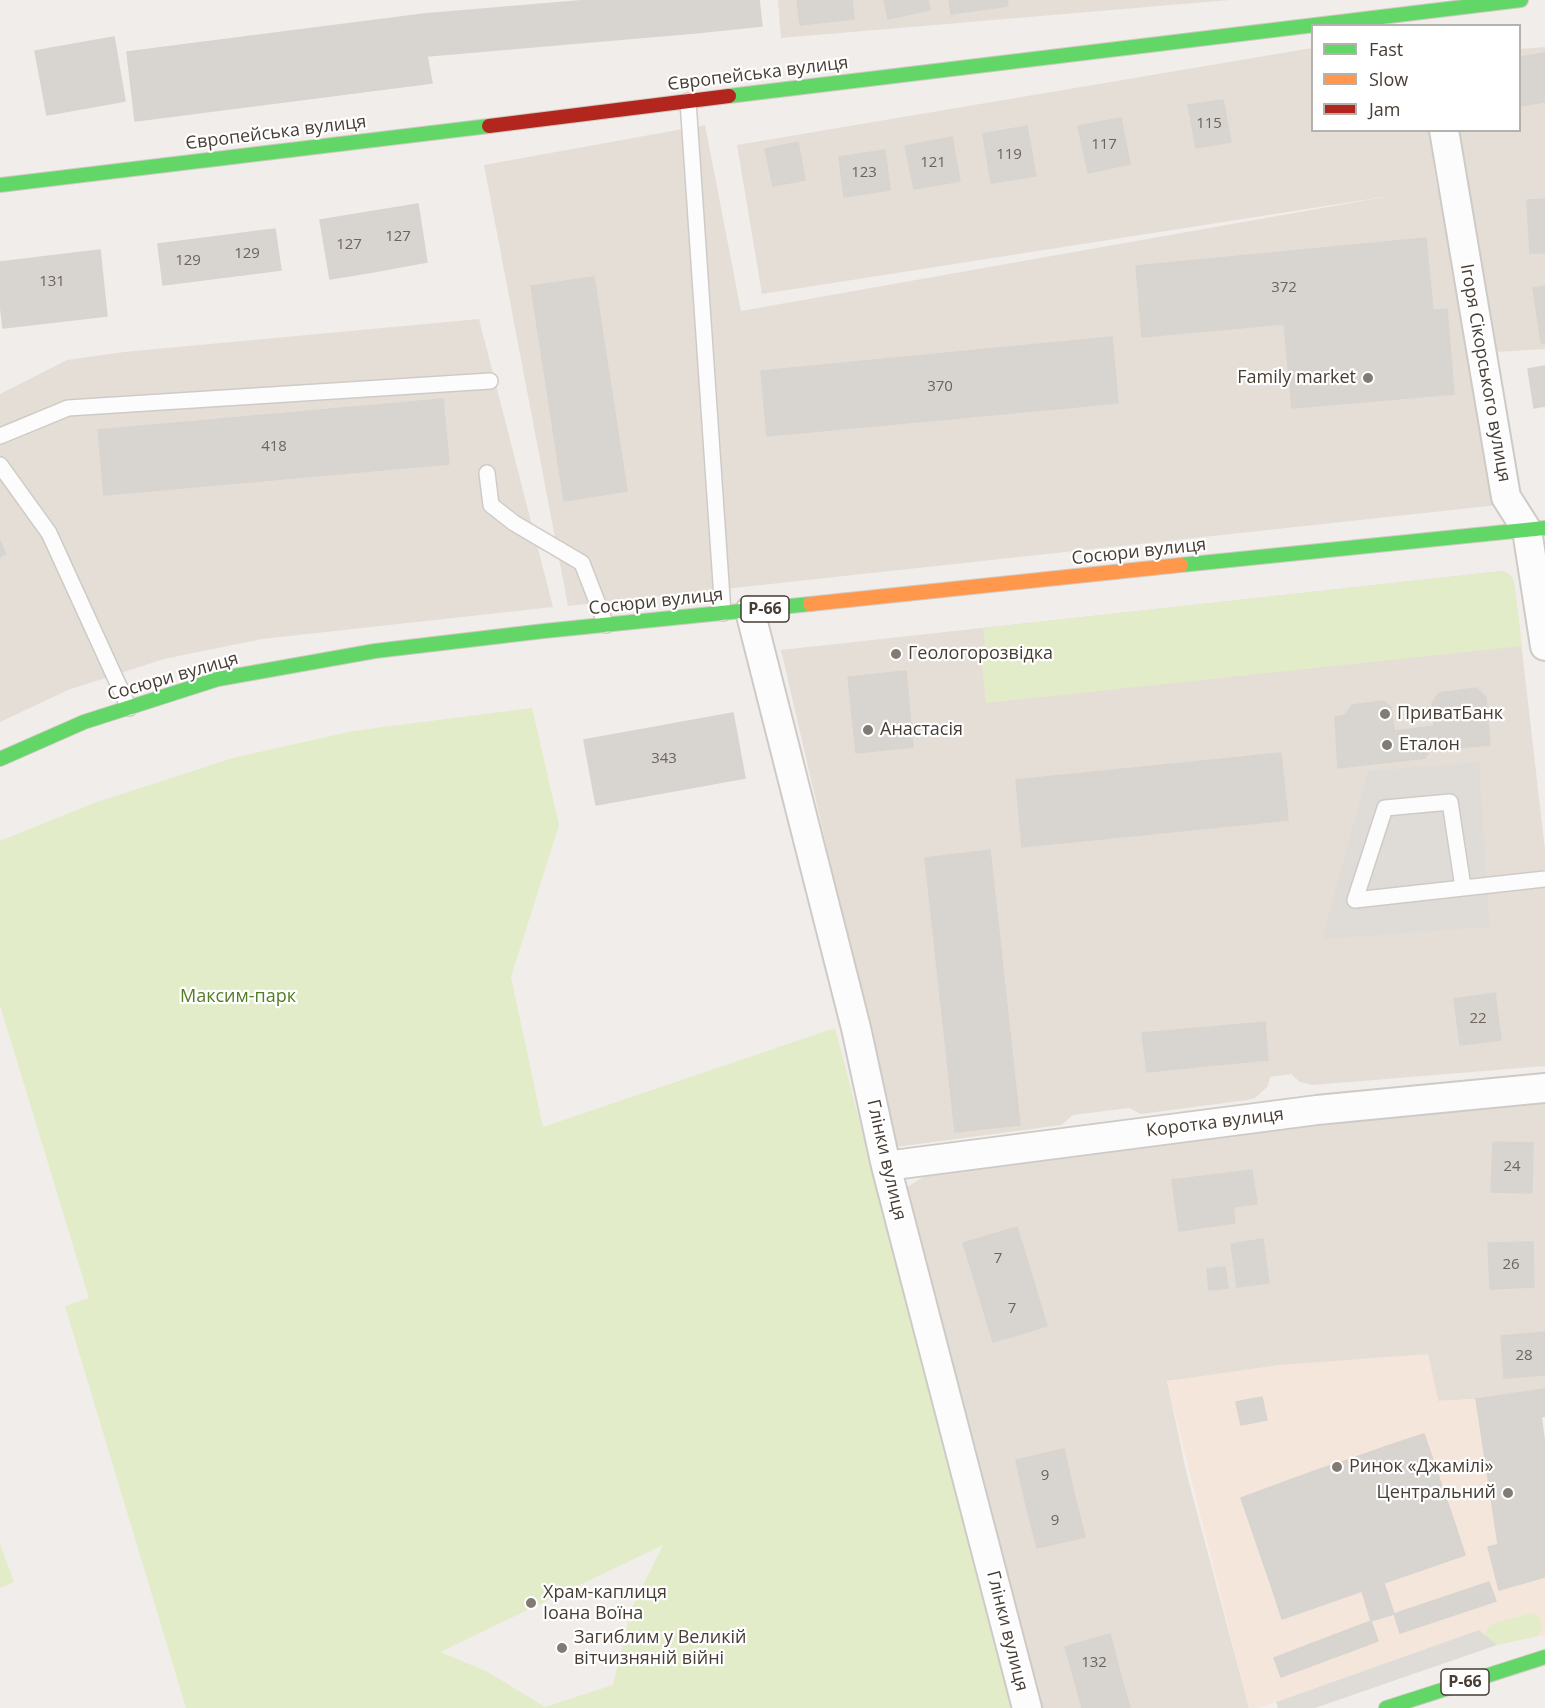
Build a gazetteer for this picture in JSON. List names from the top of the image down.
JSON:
{
  "streets": {
    "main road": ["Європейська вулиця", "Сосюри вулиця", "Р-66"],
    "street": ["Ігоря Сікорського вулиця", "Коротка вулиця", "Глінки вулиця"]
  },
  "crossings": [
    ["Ігоря Сікорського вулиця", "Сосюри вулиця"],
    ["Сосюри вулиця", "Глінки вулиця"],
    ["Коротка вулиця", "Глінки вулиця"]
  ],
  "parks": ["Максим-парк"],
  "places": [
    "Family market",
    "Геологорозвідка",
    "ПриватБанк",
    "Анастасія",
    "Еталон",
    "Ринок «Джамілі»",
    "Центральний",
    "Храм-каплиця Іоана Воїна",
    "Загиблим у Великій вітчизняній війні"
  ],
  "house_numbers": [
    "115",
    "117",
    "119",
    "121",
    "123",
    "127",
    "127",
    "129",
    "129",
    "131",
    "372",
    "370",
    "418",
    "343",
    "22",
    "24",
    "7",
    "26",
    "7",
    "28",
    "9",
    "9",
    "132"
  ],
  "legend": ["Fast", "Slow", "Jam"]
}
